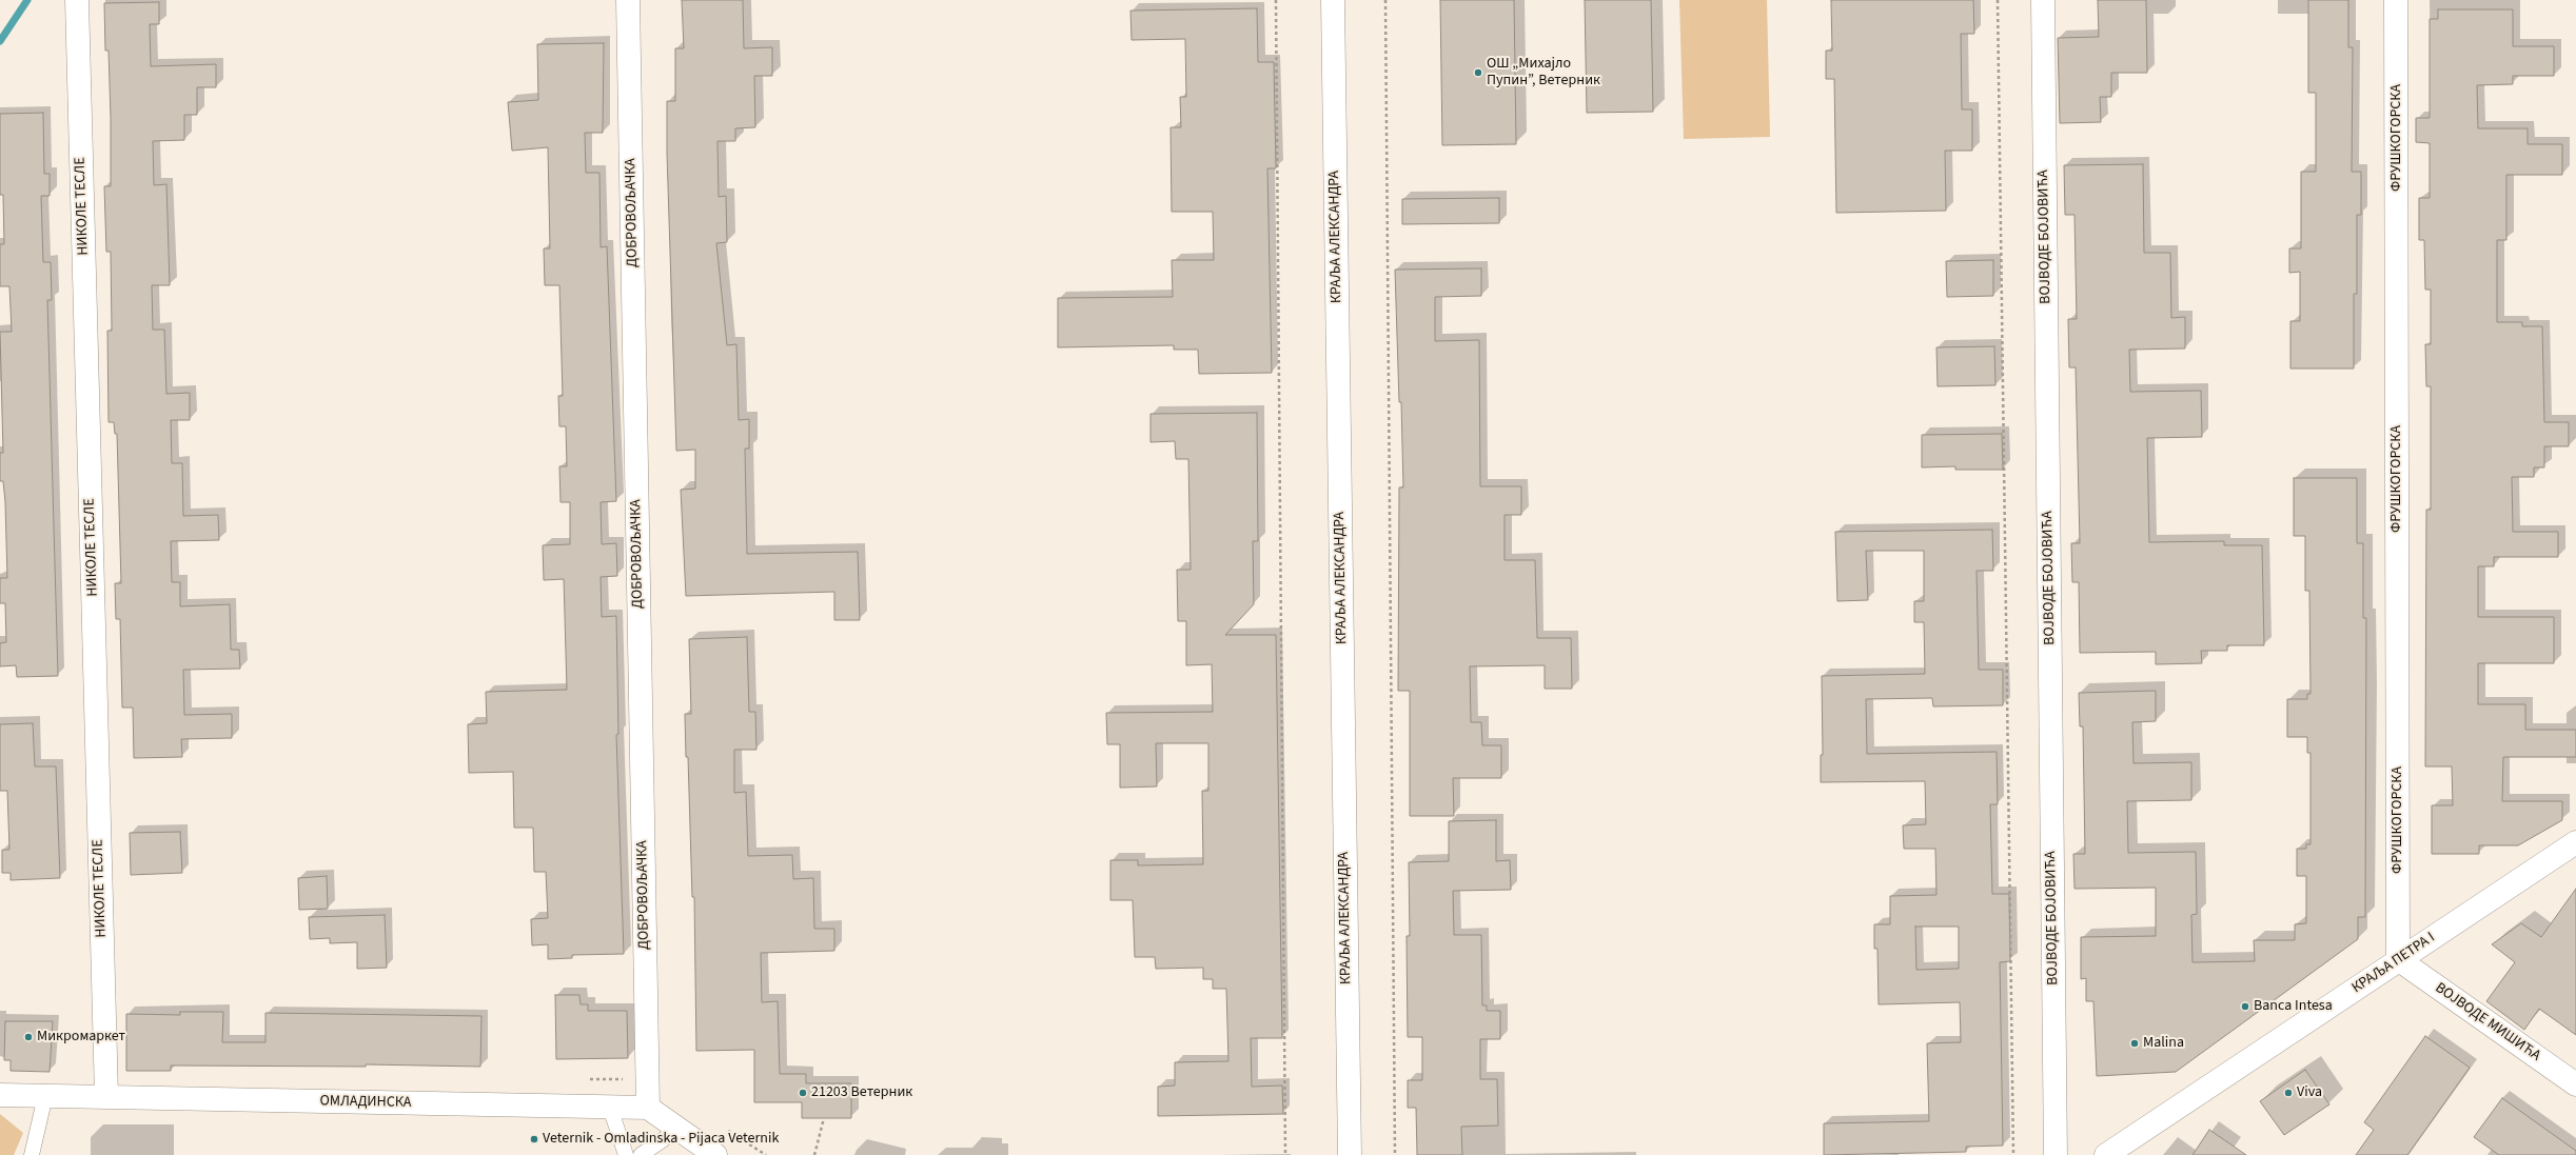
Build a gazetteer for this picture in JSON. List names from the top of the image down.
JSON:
{
  "streets": {
    "street": [
      "ФРУШКОГОРСКА",
      "НИКОЛЕ ТЕСЛЕ",
      "ДОБРОВОЉАЧКА",
      "КРАЉА АЛЕКСАНДРА",
      "ВОЈВОДЕ БОЈОВИЋА",
      "КРАЉА ПЕТРА I",
      "ВОЈВОДЕ МИШИЋА",
      "ОМЛАДИНСКА"
    ]
  },
  "crossings": [
    ["ФРУШКОГОРСКА", "КРАЉА ПЕТРА I"],
    ["ФРУШКОГОРСКА", "ВОЈВОДЕ МИШИЋА"],
    ["НИКОЛЕ ТЕСЛЕ", "ОМЛАДИНСКА"],
    ["ДОБРОВОЉАЧКА", "ОМЛАДИНСКА"],
    ["КРАЉА ПЕТРА I", "ВОЈВОДЕ МИШИЋА"]
  ],
  "places": [
    "ОШ „Михајло Пупин”, Ветерник",
    "Banca Intesa",
    "Микромаркет",
    "Malina",
    "21203 Ветерник",
    "Viva",
    "Veternik - Omladinska - Pijaca Veternik"
  ]
}
